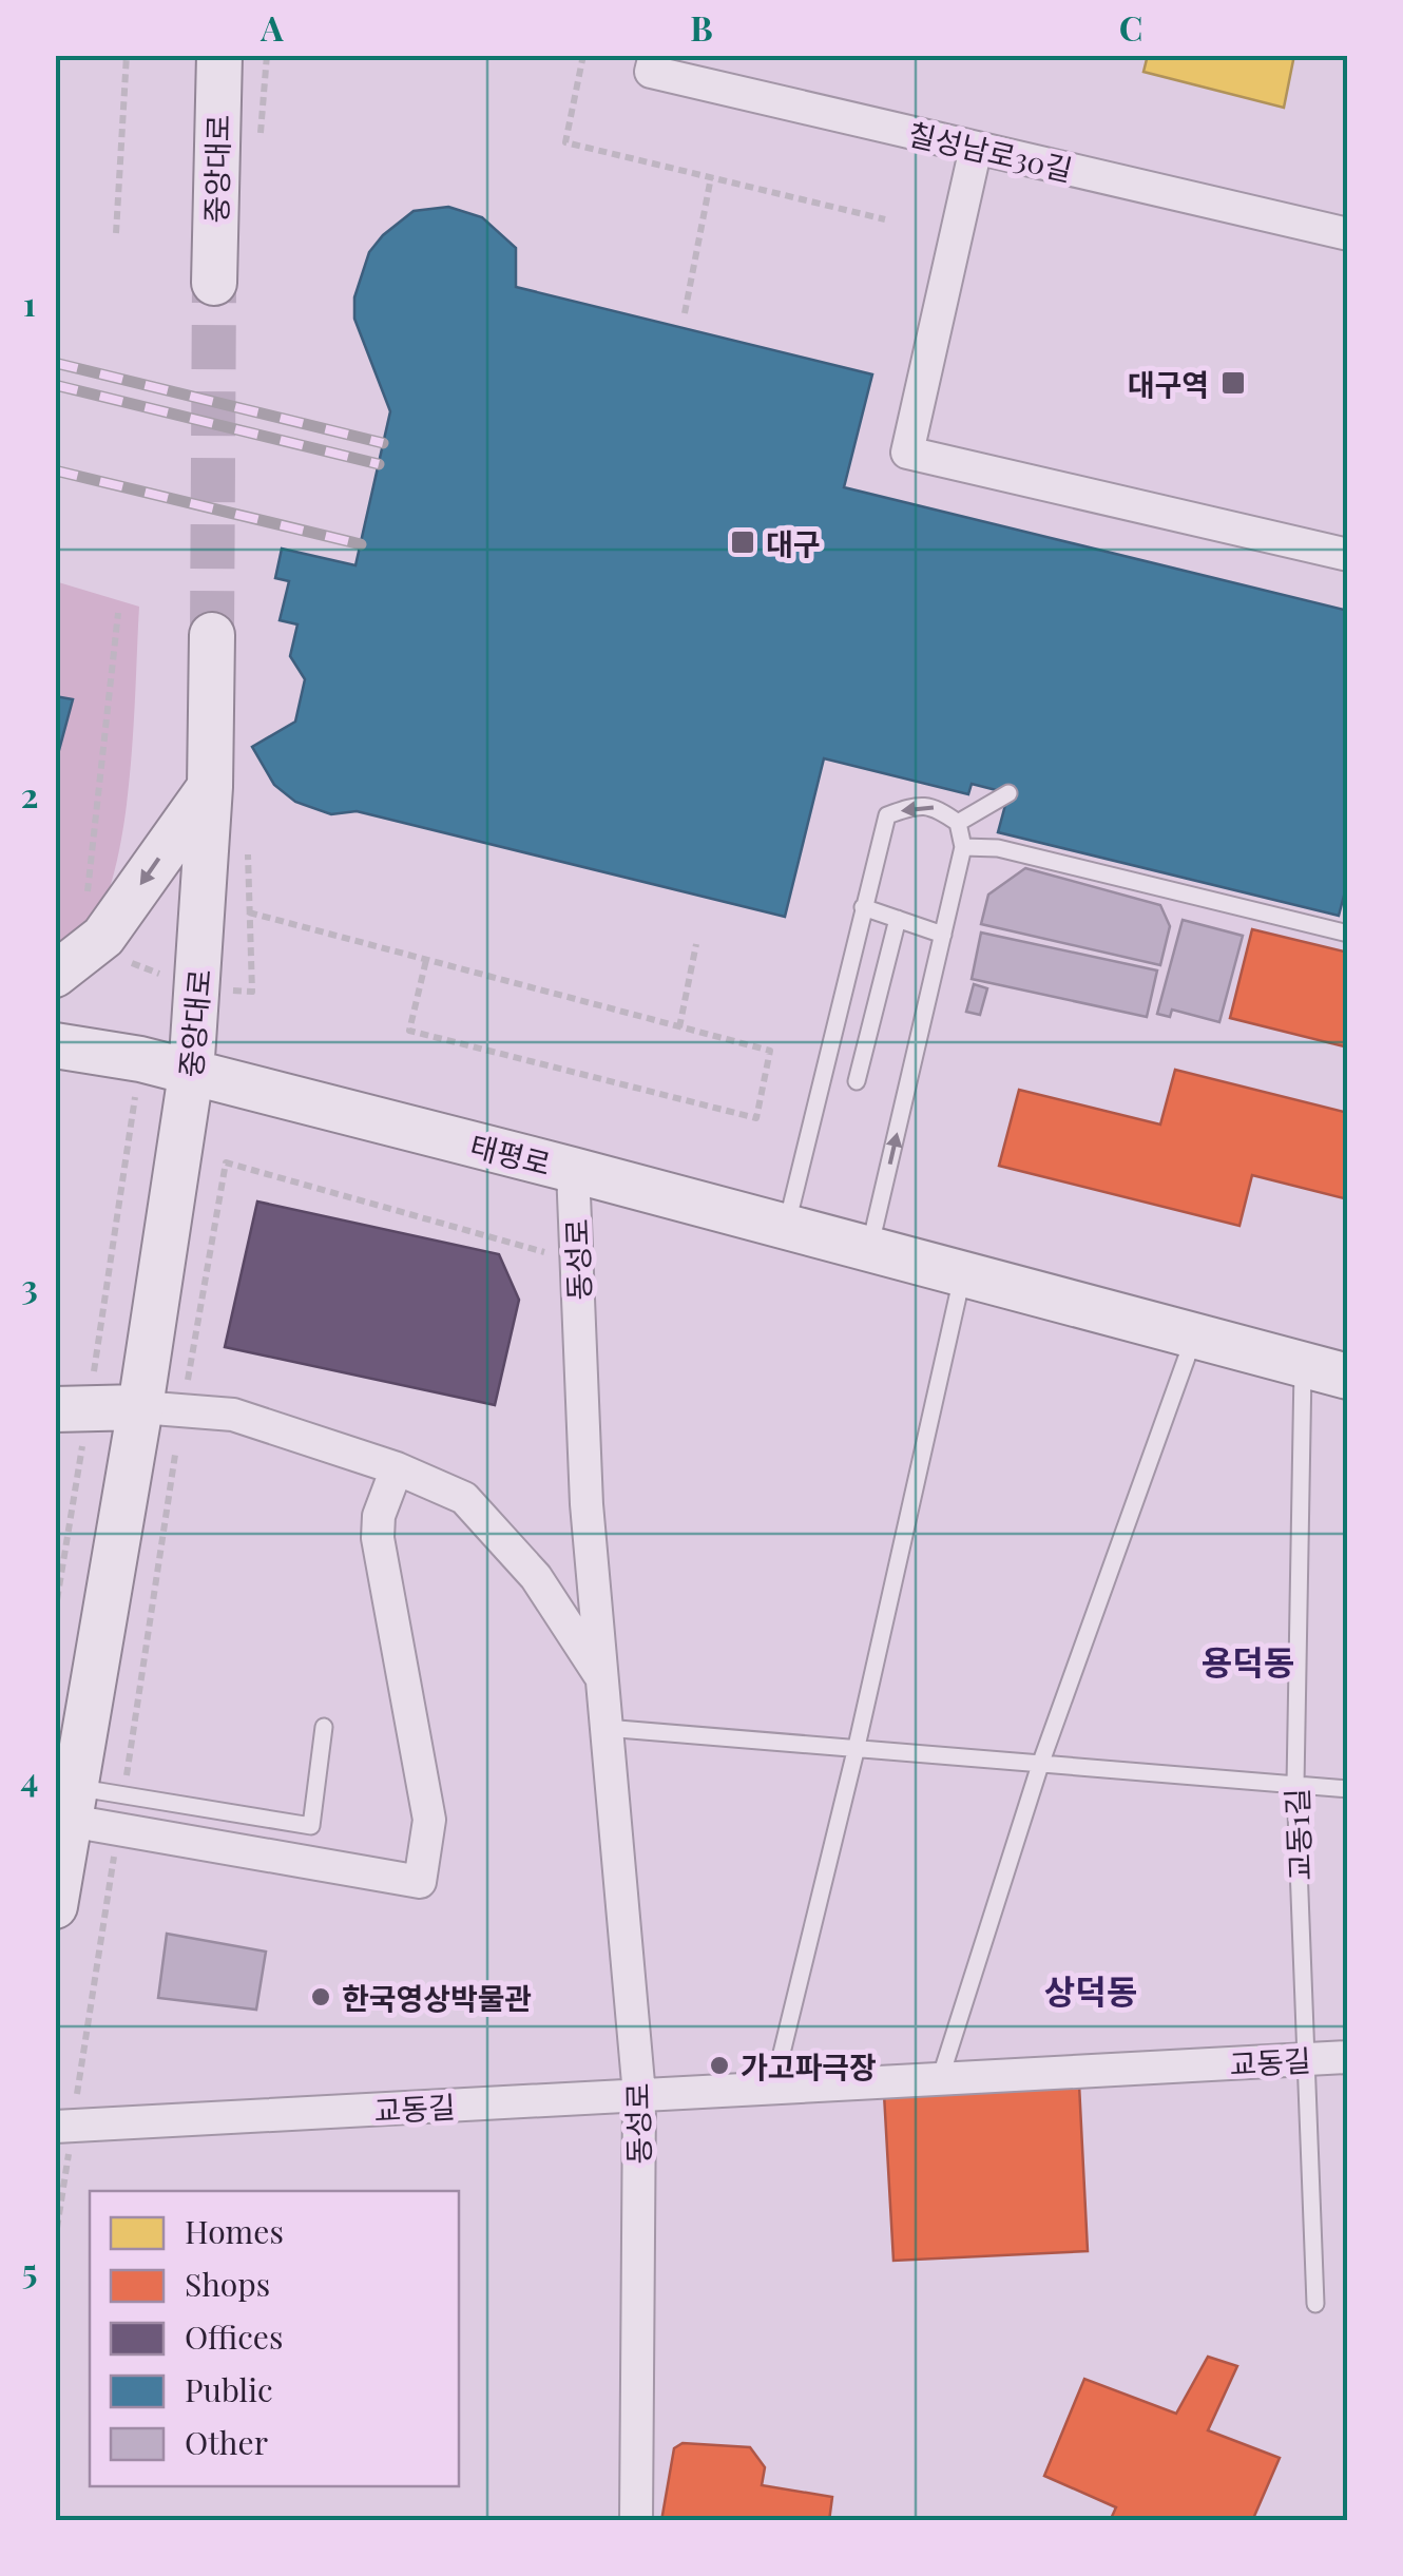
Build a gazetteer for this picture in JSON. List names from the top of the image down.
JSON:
{
  "streets": {
    "main road": ["중앙대로", "태평로"],
    "street": ["칠성남로30길", "동성로", "교동길"],
    "lane": ["교동1길"]
  },
  "crossings": [
    ["중앙대로", "태평로"],
    ["태평로", "동성로"],
    ["태평로", "교동1길"],
    ["동성로", "교동길"],
    ["교동1길", "교동길"]
  ],
  "districts": ["용덕동", "상덕동"],
  "places": {
    "transit": ["대구역", "대구"],
    "other": ["한국영상박물관", "가고파극장"]
  },
  "legend": [
    "Homes",
    "Shops",
    "Offices",
    "Public",
    "Other"
  ],
  "grid": {
    "columns": ["A", "B", "C"],
    "rows": [
      "1",
      "2",
      "3",
      "4",
      "5"
    ]
  }
}
